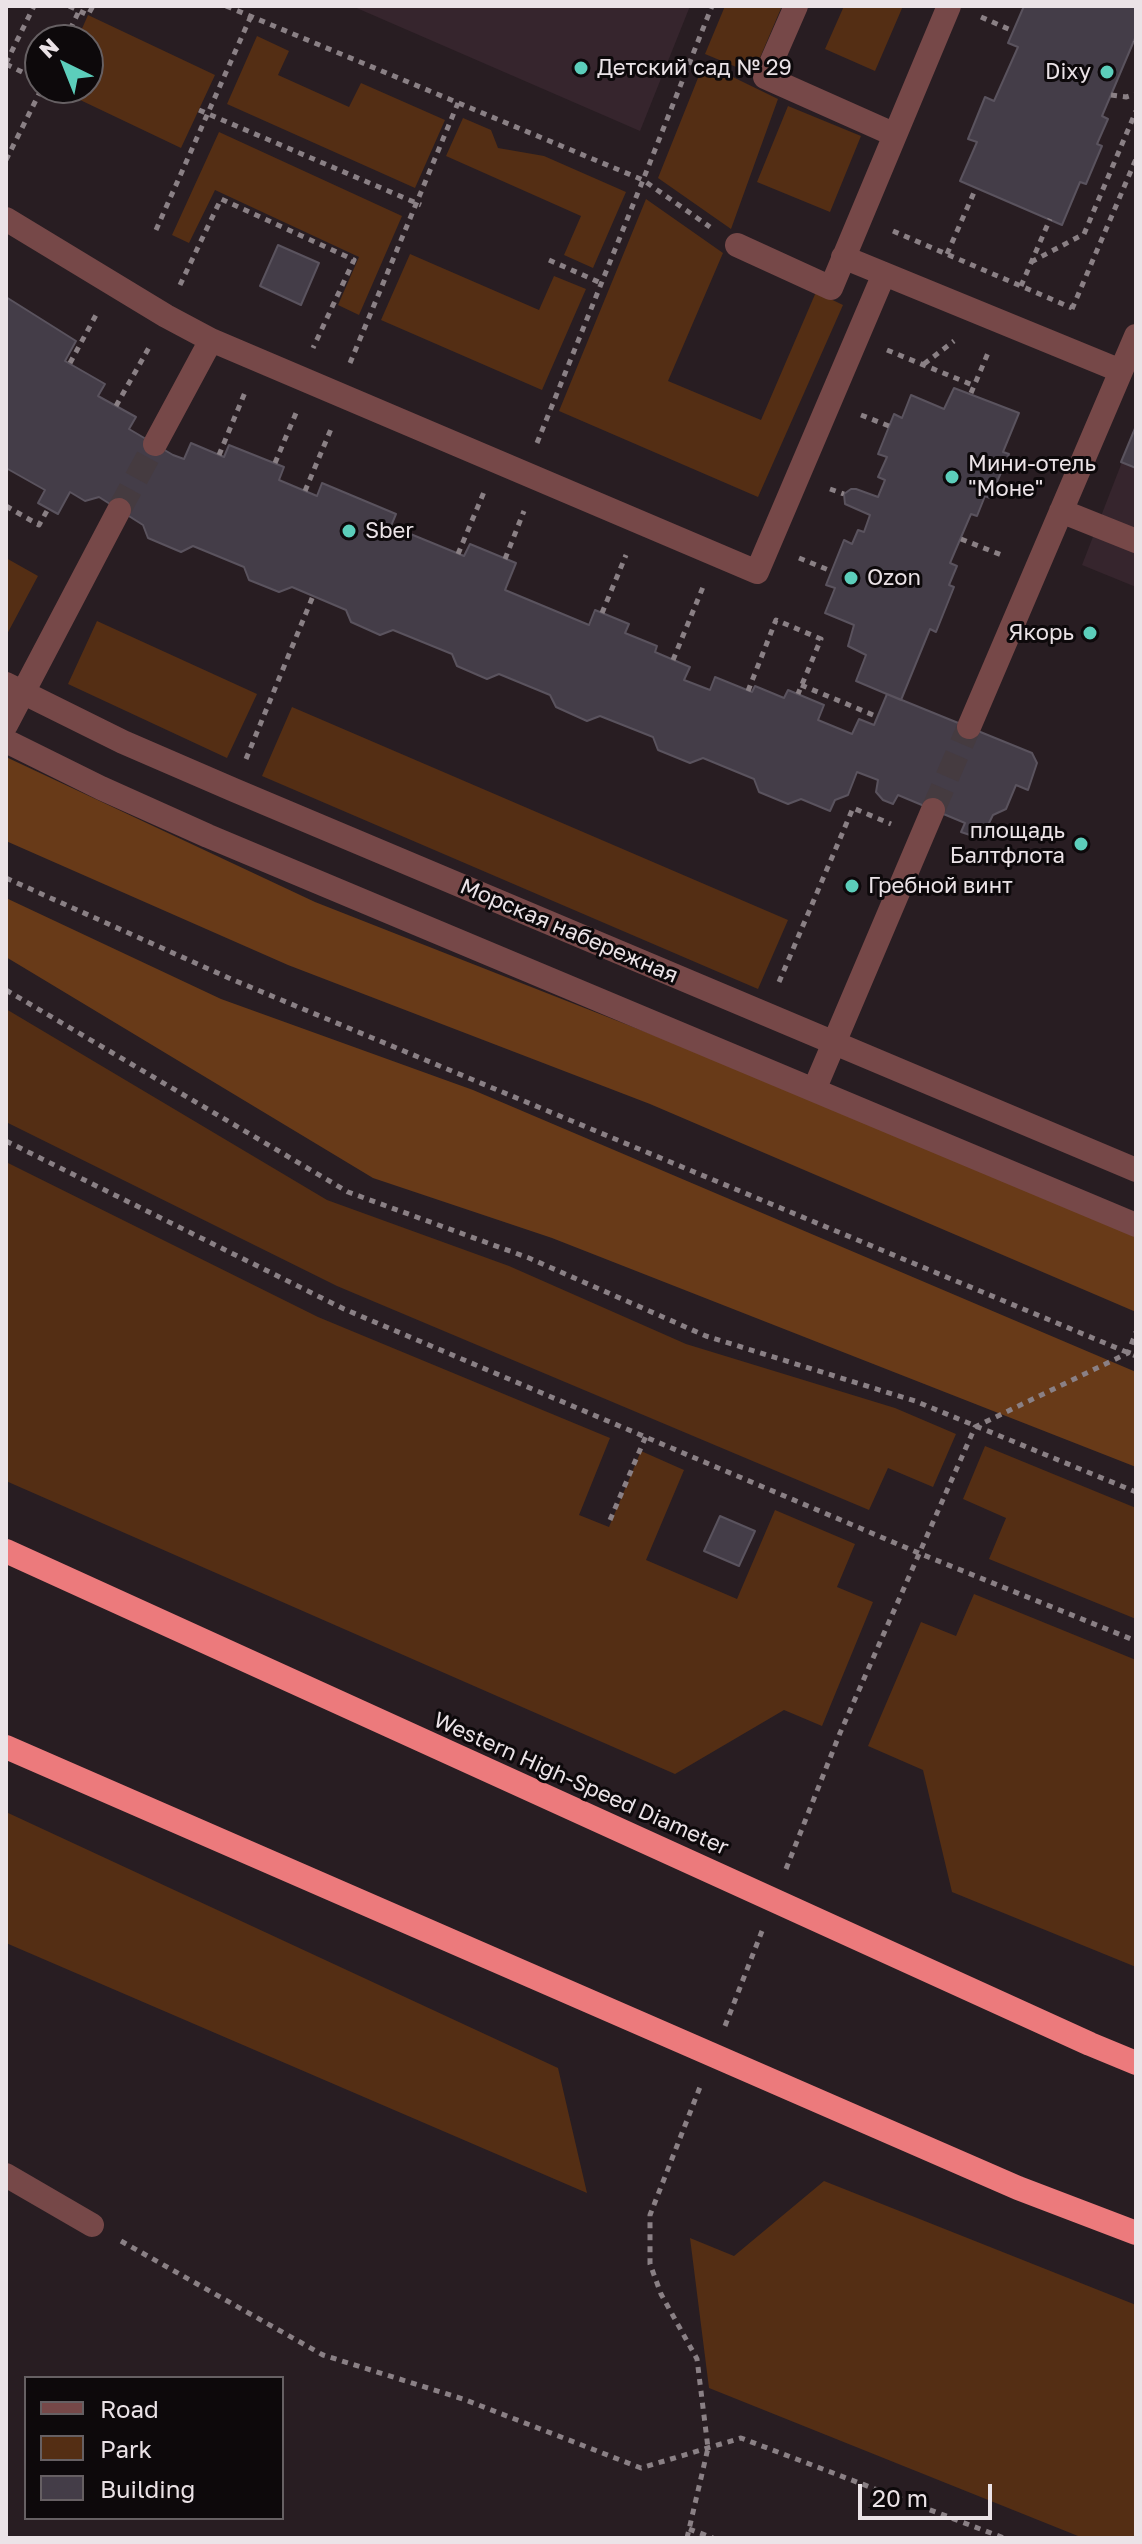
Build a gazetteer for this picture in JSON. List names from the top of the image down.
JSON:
{
  "streets": {
    "highway": ["Western High-Speed Diameter"],
    "street": ["Морская набережная"]
  },
  "places": [
    "Детский сад № 29",
    "Dixy",
    "Мини-отель \"Моне\"",
    "Sber",
    "Ozon",
    "Якорь",
    "площадь Балтфлота",
    "Гребной винт"
  ],
  "legend": ["Road", "Park", "Building"],
  "scale_bar": "20 m",
  "north": "top left"
}
